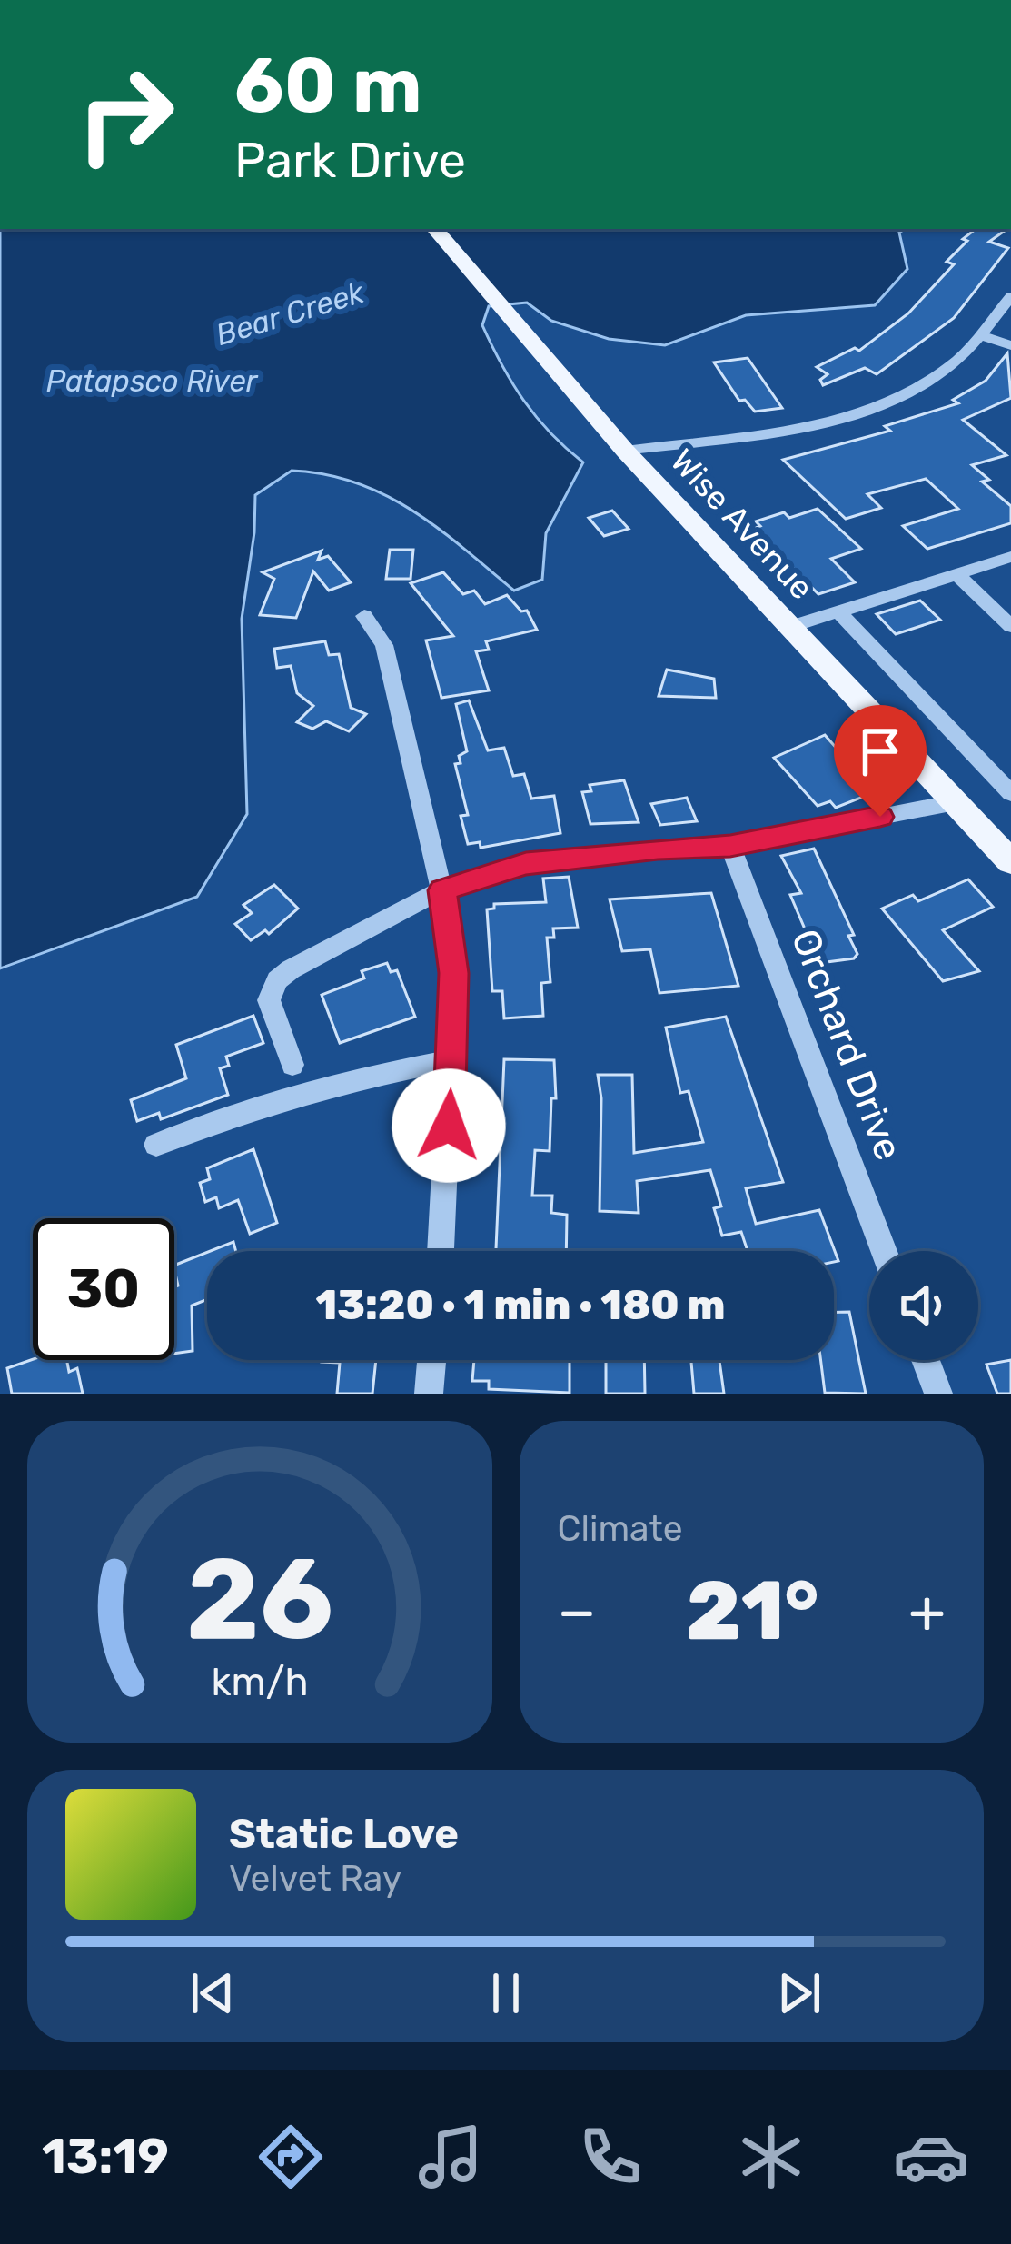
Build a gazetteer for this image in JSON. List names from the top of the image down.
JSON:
{
  "streets": {
    "main road": ["Wise Avenue"],
    "street": ["Orchard Drive"]
  },
  "water": ["Bear Creek", "Patapsco River"],
  "page": {
    "turn": ["60 m", "Park Drive"],
    "limit": "30",
    "trip": "13:20 · 1 min · 180 m",
    "tile": "Climate",
    "heat": ["−", "21°", "+"],
    "song": ["Static Love", "Velvet Ray"],
    "tabs": "13:19",
    "gauge": ["26", "km/h"]
  }
}
